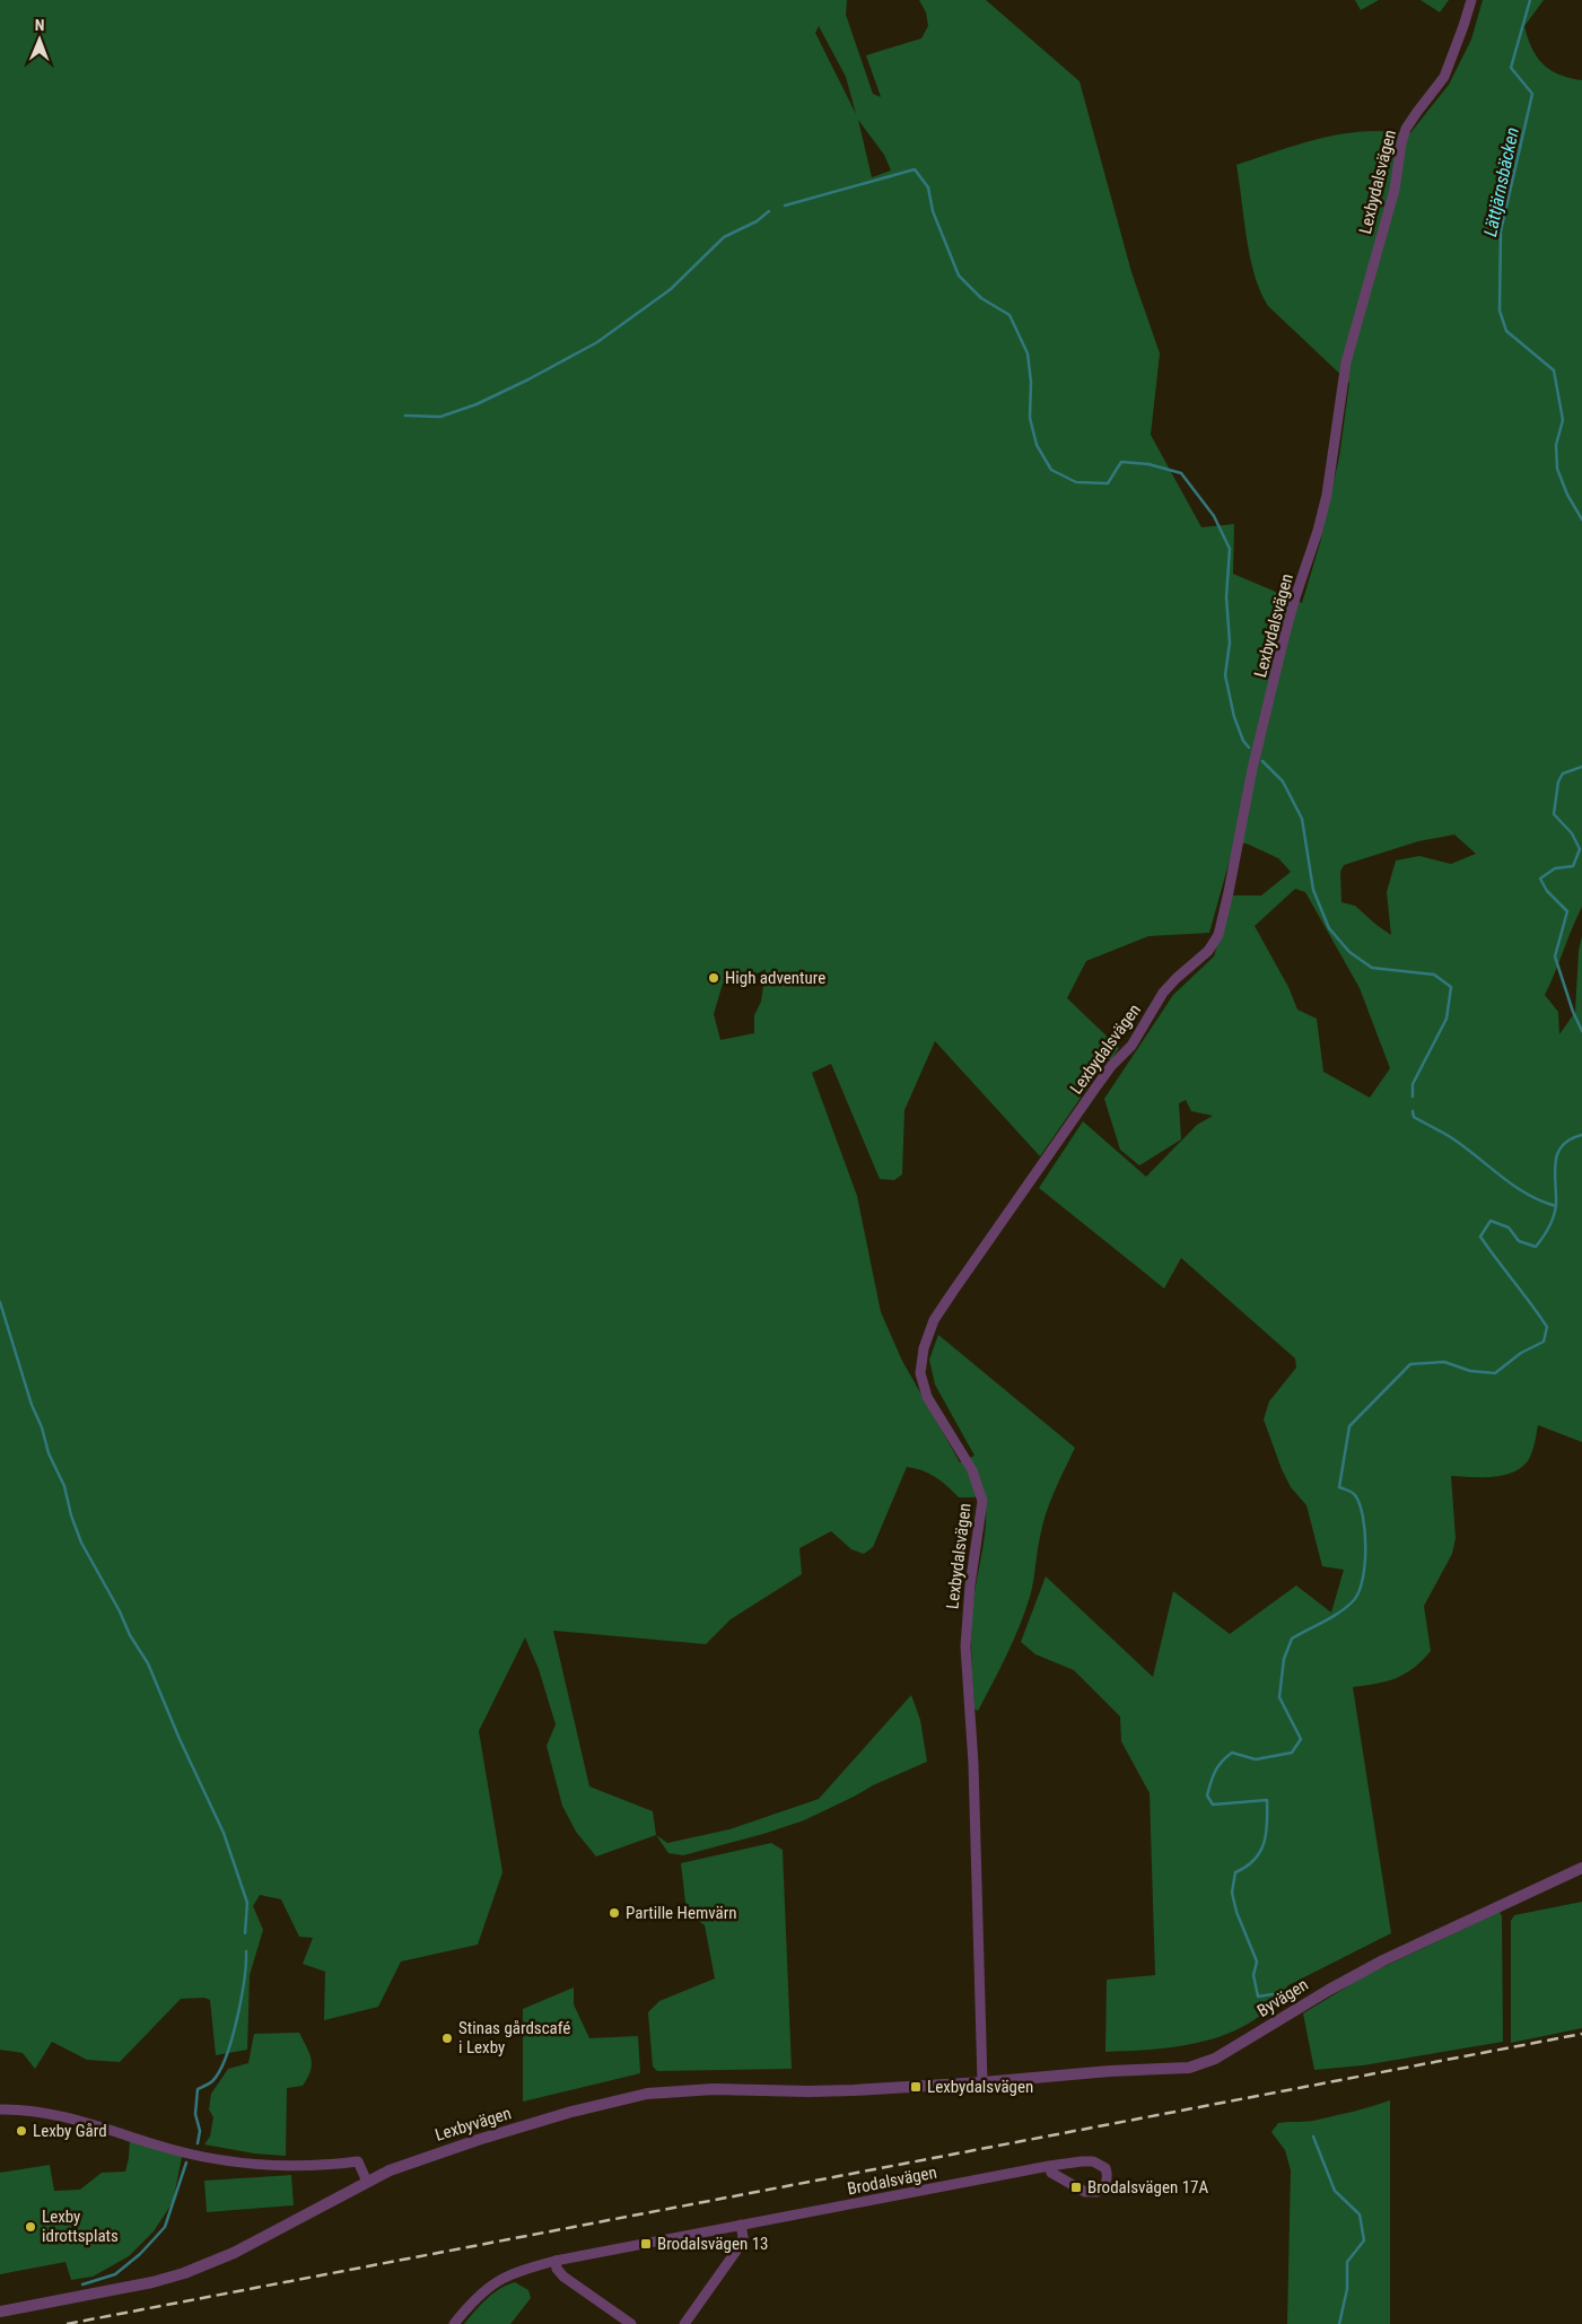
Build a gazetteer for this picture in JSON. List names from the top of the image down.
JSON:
{
  "streets": {
    "street": [
      "Lexbydalsvägen",
      "Byvägen",
      "Lexbyvägen",
      "Brodalsvägen"
    ]
  },
  "crossings": [
    ["Lexbydalsvägen", "Byvägen"],
    ["Lexbydalsvägen", "Lexbyvägen"],
    ["Byvägen", "Lexbyvägen"]
  ],
  "water": ["Lättjärnsbäcken"],
  "places": {
    "other": [
      "High adventure",
      "Partille Hemvärn",
      "Stinas gårdscafé i Lexby",
      "Lexby Gård",
      "Lexby idrottsplats"
    ],
    "transit": ["Lexbydalsvägen", "Brodalsvägen 17A", "Brodalsvägen 13"]
  },
  "north": "top"
}
